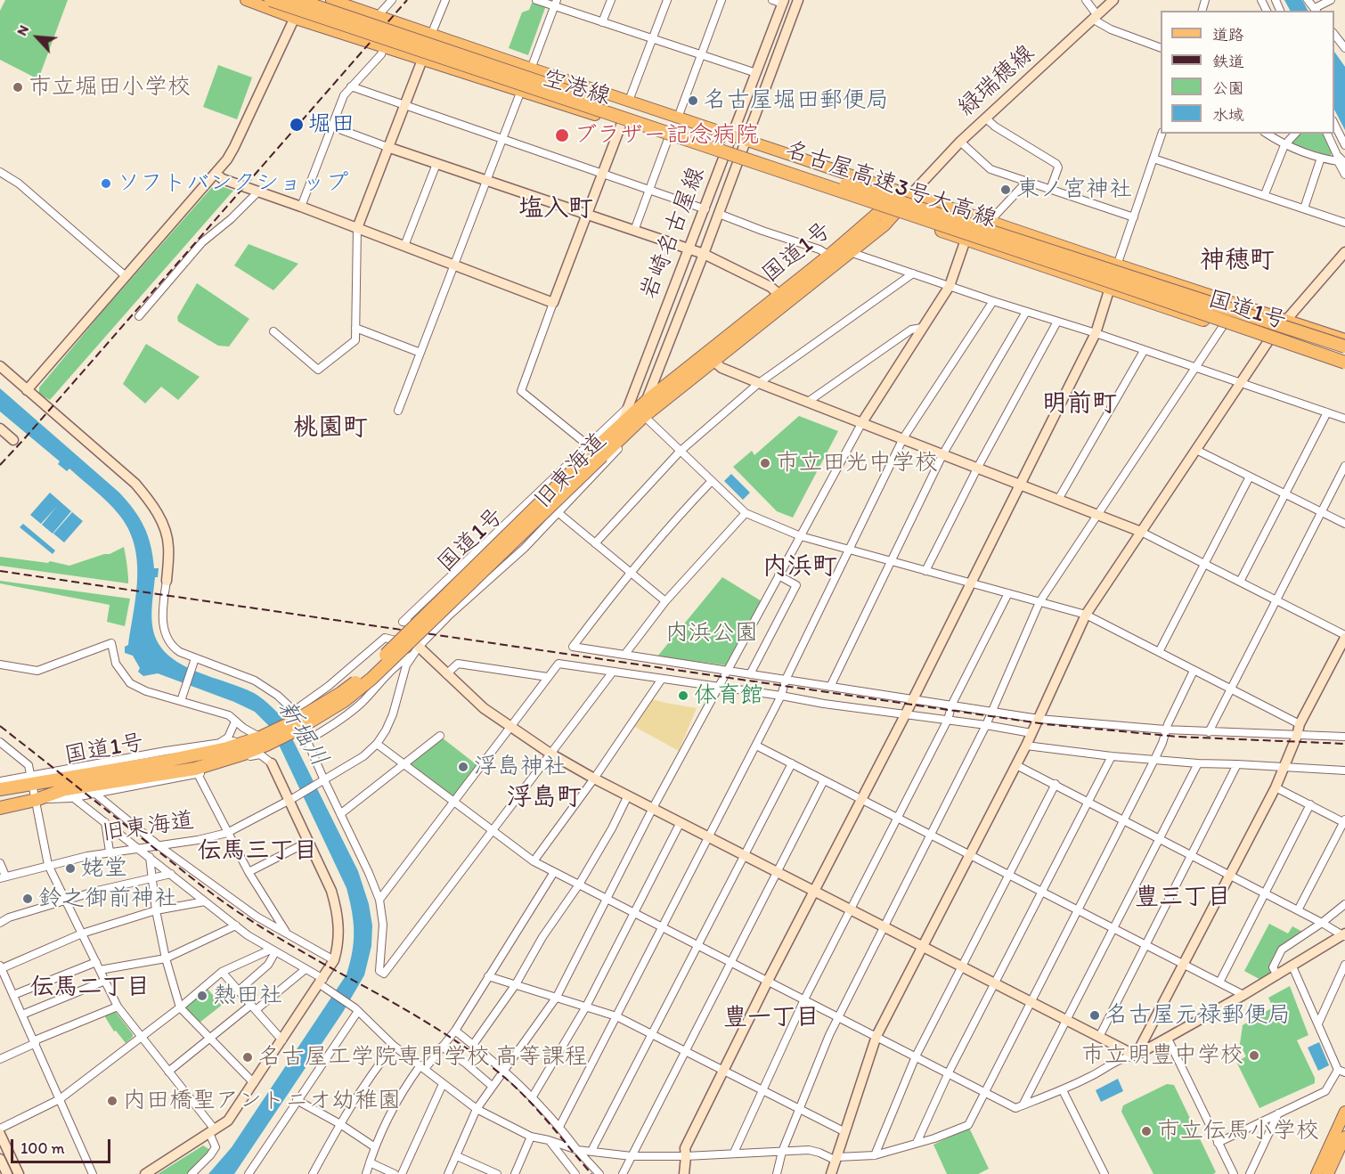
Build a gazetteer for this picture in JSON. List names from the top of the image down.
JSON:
{
  "streets": {
    "highway": ["名古屋高速3号大高線", "国道1号"],
    "main road": ["空港線"],
    "street": ["緑瑞穂線", "岩崎名古屋線", "旧東海道"]
  },
  "crossings": [
    ["緑瑞穂線", "空港線"],
    ["緑瑞穂線", "国道1号"],
    ["空港線", "岩崎名古屋線"],
    ["空港線", "国道1号"],
    ["名古屋高速3号大高線", "国道1号"],
    ["岩崎名古屋線", "国道1号"],
    ["岩崎名古屋線", "旧東海道"],
    ["国道1号", "旧東海道"]
  ],
  "districts": [
    "塩入町",
    "神穂町",
    "明前町",
    "桃園町",
    "内浜町",
    "浮島町",
    "伝馬三丁目",
    "豊三丁目",
    "伝馬二丁目",
    "豊一丁目"
  ],
  "water": ["新堀川"],
  "parks": ["内浜公園"],
  "places": [
    "市立堀田小学校",
    "名古屋堀田郵便局",
    "堀田",
    "ブラザー記念病院",
    "ソフトバンクショップ",
    "東ノ宮神社",
    "市立田光中学校",
    "体育館",
    "浮島神社",
    "姥堂",
    "鈴之御前神社",
    "熱田社",
    "名古屋元禄郵便局",
    "市立明豊中学校",
    "名古屋工学院専門学校 高等課程",
    "内田橋聖アントニオ幼稚園",
    "市立伝馬小学校"
  ],
  "legend": [
    "道路",
    "鉄道",
    "公園",
    "水域"
  ],
  "scale_bar": "100 m",
  "north": "top left"
}
